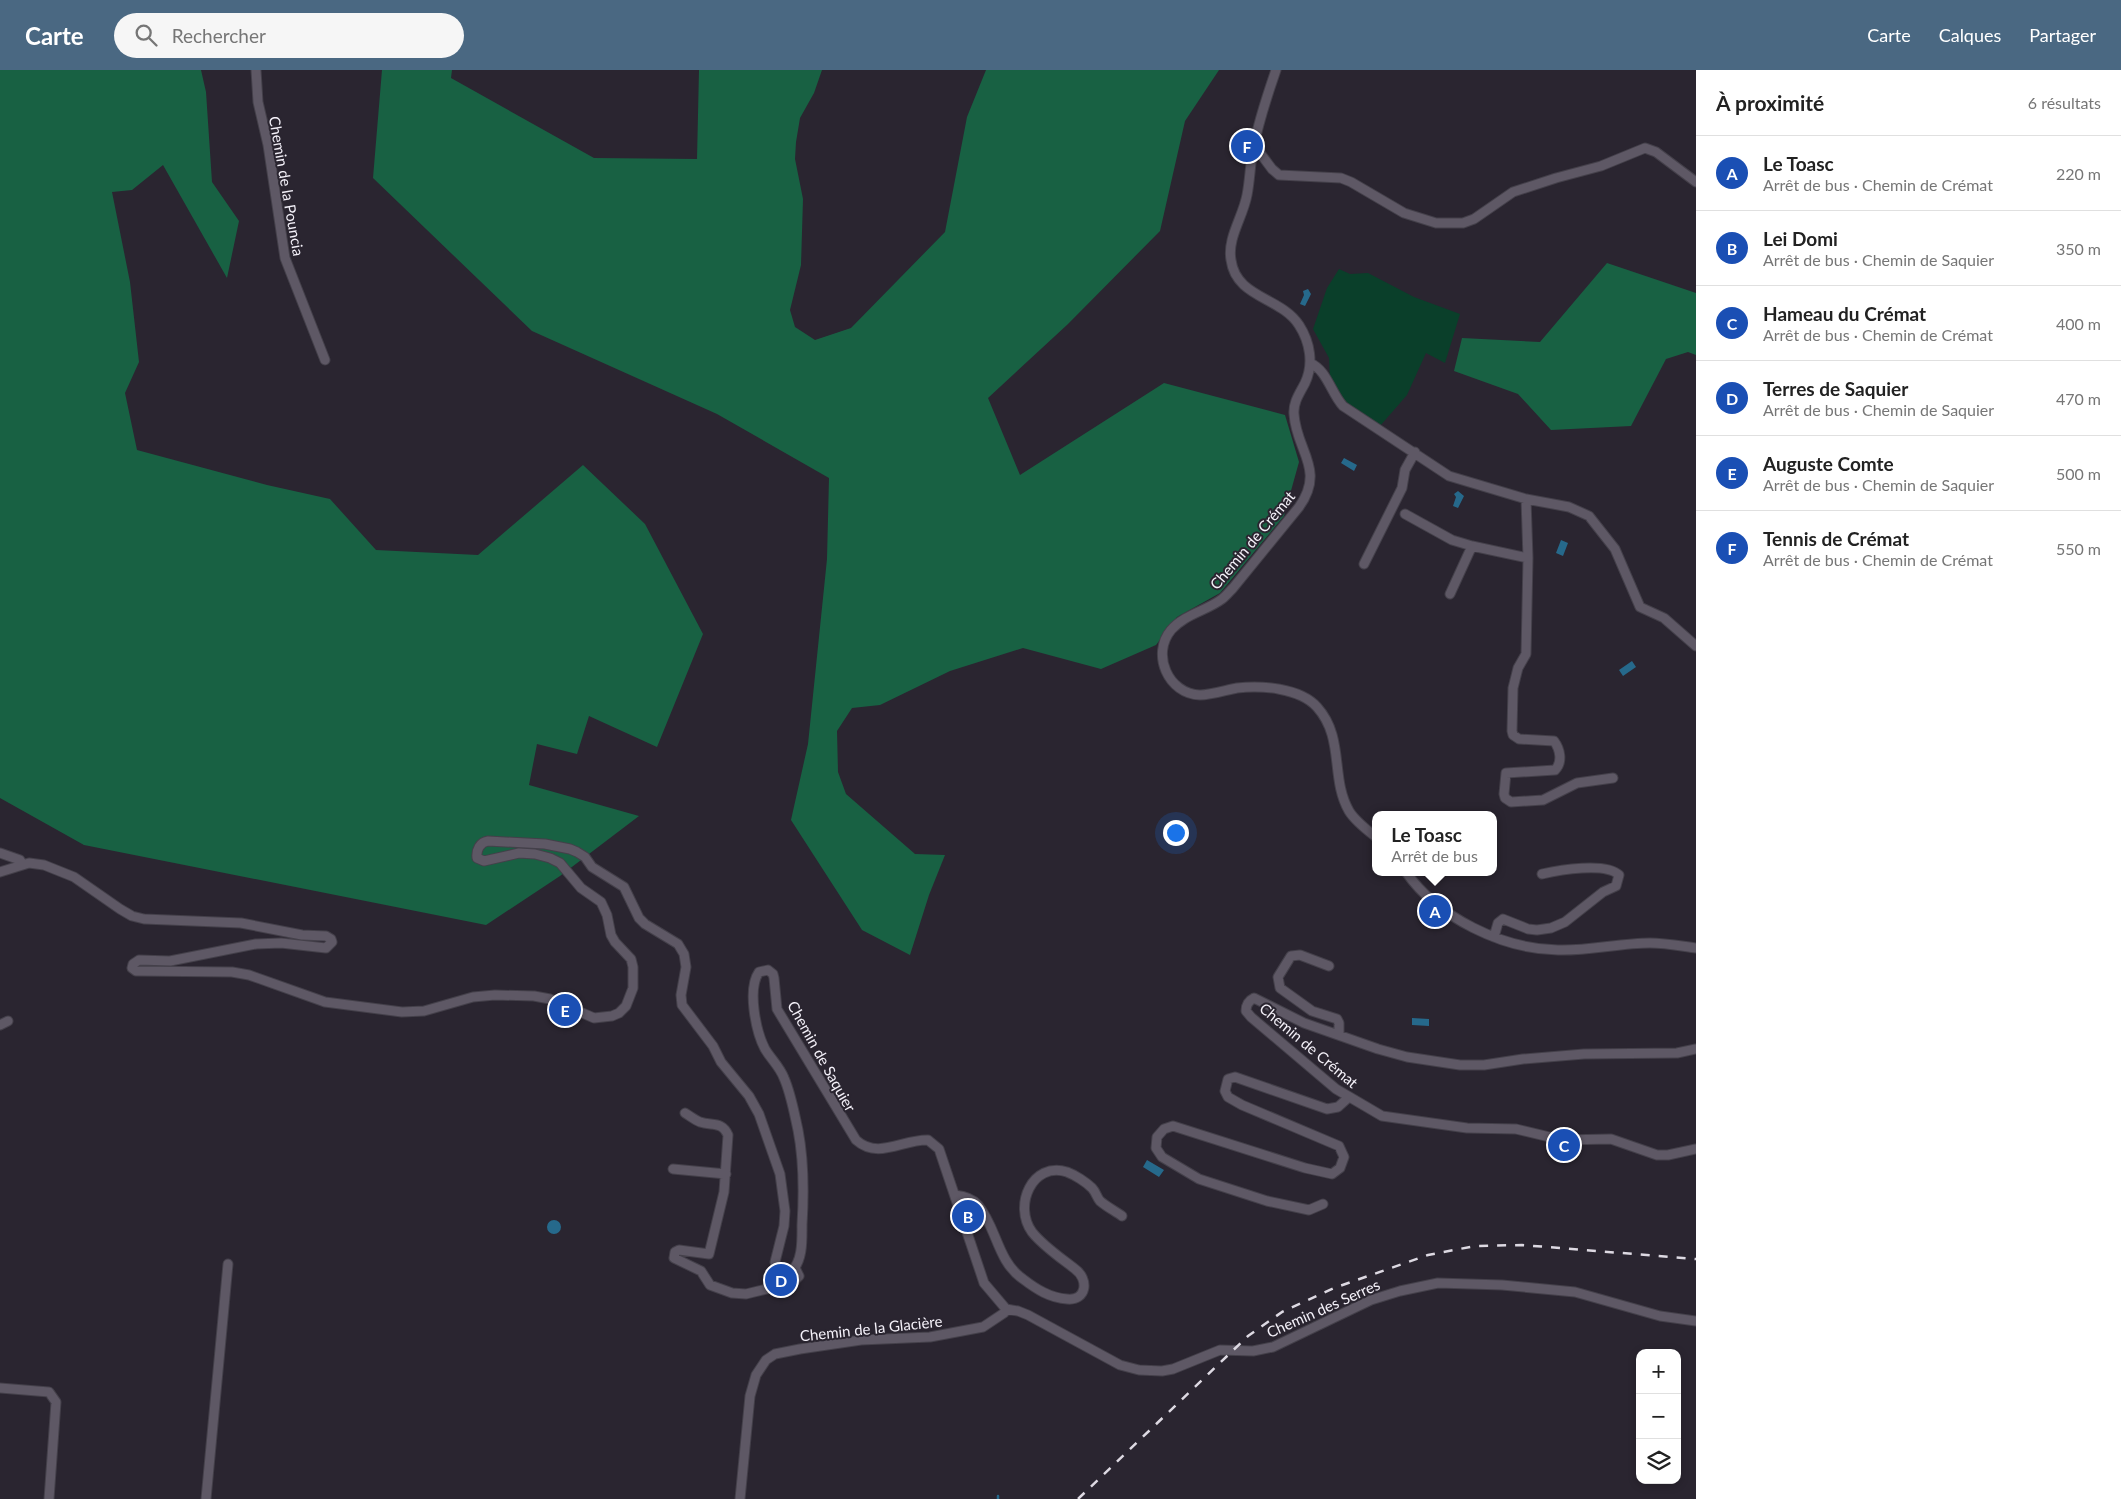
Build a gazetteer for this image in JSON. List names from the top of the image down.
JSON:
{
  "streets": {
    "street": [
      "Chemin de la Pouncia",
      "Chemin de Crémat",
      "Chemin de Saquier",
      "Chemin des Serres",
      "Chemin de la Glacière"
    ]
  },
  "crossings": [
    ["Chemin de Saquier", "Chemin des Serres"],
    ["Chemin de Saquier", "Chemin de la Glacière"],
    ["Chemin des Serres", "Chemin de la Glacière"]
  ],
  "page": {
    "header": "Carte",
    "search": "Rechercher",
    "nav": ["Carte", "Calques", "Partager"],
    "heading": ["À proximité", "6 résultats"],
    "pins": [
      "F",
      "A",
      "E",
      "C",
      "B",
      "D"
    ],
    "list": [
      {
        "mark": "A",
        "name": "Le Toasc",
        "note": "Arrêt de bus · Chemin de Crémat",
        "value": "220 m"
      },
      {
        "mark": "B",
        "name": "Lei Domi",
        "note": "Arrêt de bus · Chemin de Saquier",
        "value": "350 m"
      },
      {
        "mark": "C",
        "name": "Hameau du Crémat",
        "note": "Arrêt de bus · Chemin de Crémat",
        "value": "400 m"
      },
      {
        "mark": "D",
        "name": "Terres de Saquier",
        "note": "Arrêt de bus · Chemin de Saquier",
        "value": "470 m"
      },
      {
        "mark": "E",
        "name": "Auguste Comte",
        "note": "Arrêt de bus · Chemin de Saquier",
        "value": "500 m"
      },
      {
        "mark": "F",
        "name": "Tennis de Crémat",
        "note": "Arrêt de bus · Chemin de Crémat",
        "value": "550 m"
      }
    ],
    "popup": ["Le Toasc", "Arrêt de bus"],
    "map_buttons": ["+", "−"]
  }
}
